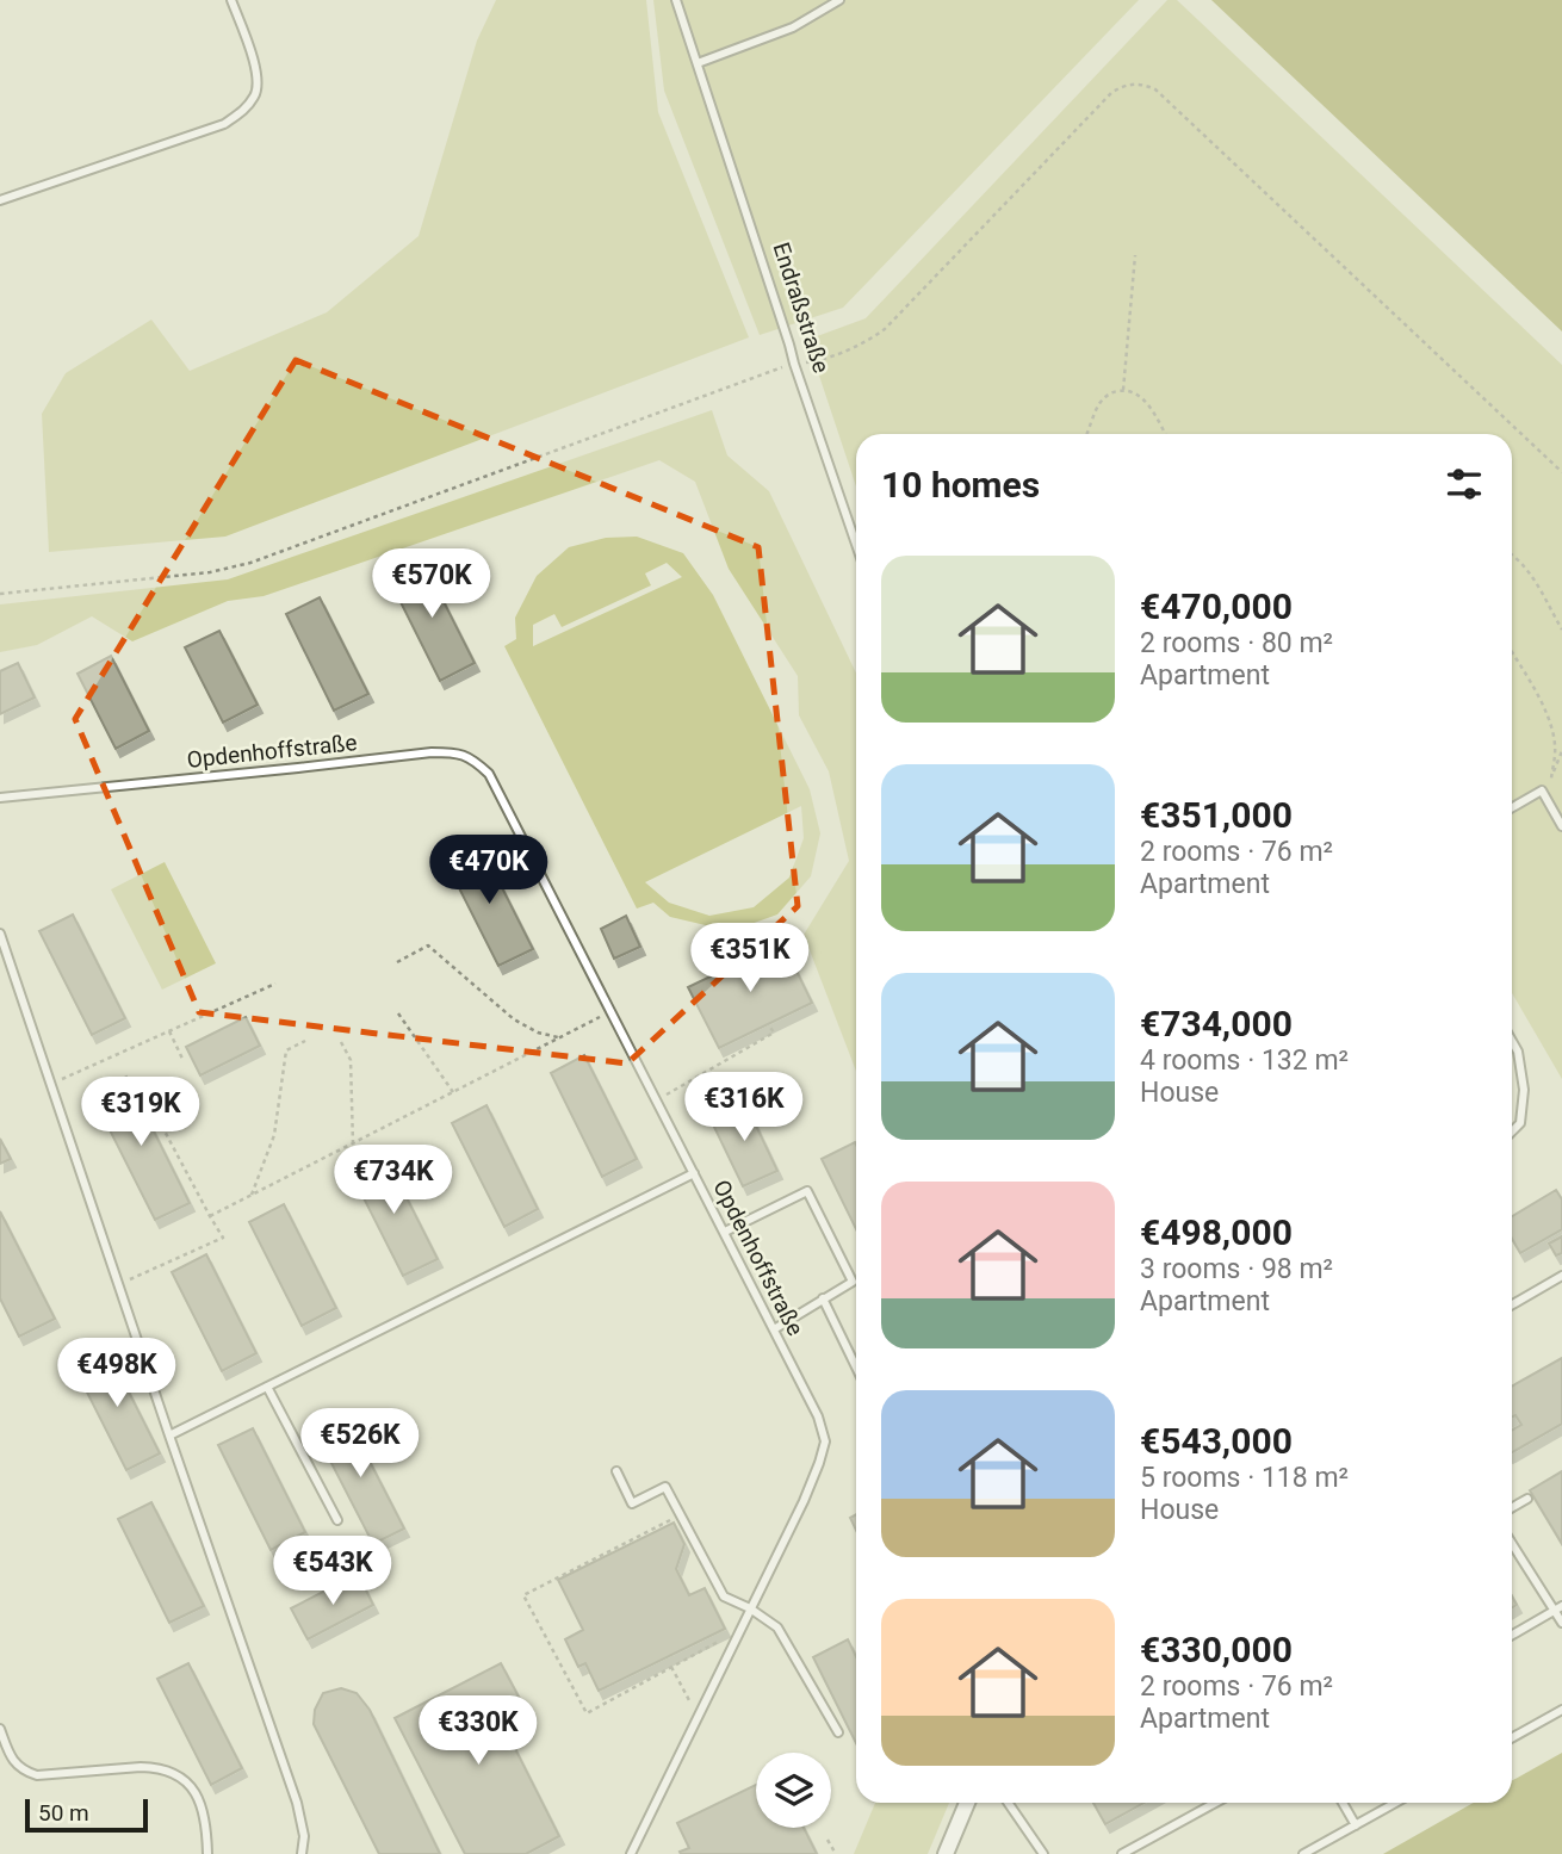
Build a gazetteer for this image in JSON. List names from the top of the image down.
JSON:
{
  "streets": {
    "lane": ["Endraßstraße", "Opdenhoffstraße"]
  },
  "scale_bar": "50 m",
  "page": {
    "heading": "10 homes",
    "list": [
      {
        "name": "€470,000",
        "note": "2 rooms · 80 m² · Apartment"
      },
      {
        "name": "€351,000",
        "note": "2 rooms · 76 m² · Apartment"
      },
      {
        "name": "€734,000",
        "note": "4 rooms · 132 m² · House"
      },
      {
        "name": "€498,000",
        "note": "3 rooms · 98 m² · Apartment"
      },
      {
        "name": "€543,000",
        "note": "5 rooms · 118 m² · House"
      },
      {
        "name": "€330,000",
        "note": "2 rooms · 76 m² · Apartment"
      }
    ],
    "price": [
      "€570K",
      "€470K",
      "€351K",
      "€316K",
      "€319K",
      "€734K",
      "€498K",
      "€526K",
      "€543K",
      "€330K"
    ],
    "scale": "50 m"
  }
}
